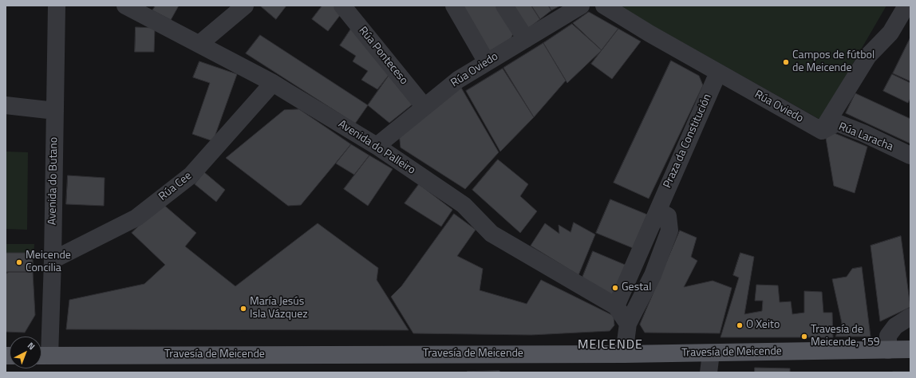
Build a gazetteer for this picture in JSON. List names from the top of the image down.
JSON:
{
  "streets": {
    "main road": ["Travesía de Meicende"],
    "street": [
      "Rúa Ponteceso",
      "Rúa Oviedo",
      "Rúa Laracha",
      "Praza da Constitución",
      "Avenida do Palleiro",
      "Avenida do Butano",
      "Rúa Cee"
    ]
  },
  "crossings": [
    ["Rúa Ponteceso", "Rúa Oviedo"],
    ["Rúa Oviedo", "Rúa Laracha"],
    ["Rúa Oviedo", "Praza da Constitución"],
    ["Rúa Oviedo", "Avenida do Palleiro"],
    ["Praza da Constitución", "Avenida do Palleiro"],
    ["Avenida do Palleiro", "Rúa Cee"],
    ["Avenida do Butano", "Rúa Cee"],
    ["Avenida do Butano", "Travesía de Meicende"]
  ],
  "districts": ["MEICENDE"],
  "places": [
    "Campos de fútbol de Meicende",
    "Meicende Concilia",
    "Gestal",
    "María Jesús Isla Vázquez",
    "O Xeito",
    "Travesía de Meicende, 159"
  ],
  "north": "top right"
}
